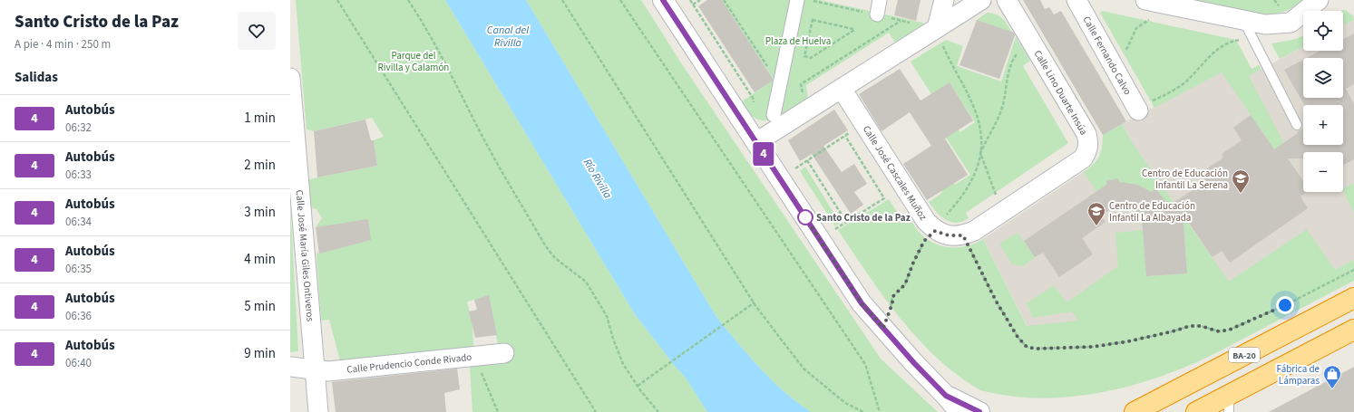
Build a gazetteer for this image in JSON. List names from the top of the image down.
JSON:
{
  "streets": {
    "highway": ["BA-20"],
    "street": [
      "Calle Fernando Calvo",
      "Calle Lino Duarte Insúa",
      "Calle José Cascales Muñoz",
      "Calle José María Giles Ontiveros",
      "Calle Prudencio Conde Rivado"
    ]
  },
  "crossings": [
    ["Calle José María Giles Ontiveros", "Calle Prudencio Conde Rivado"]
  ],
  "water": ["Canal del Rivilla", "Río Rivilla"],
  "parks": ["Plaza de Huelva", "Parque del Rivilla y Calamón"],
  "places": {
    "school or university": ["Centro de Educación Infantil La Serena", "Centro de Educación Infantil La Albayada"],
    "other": ["Santo Cristo de la Paz"],
    "shop": ["Fábrica de Lámparas"]
  },
  "lines": ["bus line 4"],
  "page": {
    "heading": [
      ["Santo Cristo de la Paz", "A pie · 4 min · 250 m"],
      "Salidas"
    ],
    "on_map": "4",
    "map_buttons": ["+", "−"],
    "list": [
      {
        "mark": "4",
        "name": "Autobús",
        "note": "06:32",
        "value": "1 min"
      },
      {
        "mark": "4",
        "name": "Autobús",
        "note": "06:33",
        "value": "2 min"
      },
      {
        "mark": "4",
        "name": "Autobús",
        "note": "06:34",
        "value": "3 min"
      },
      {
        "mark": "4",
        "name": "Autobús",
        "note": "06:35",
        "value": "4 min"
      },
      {
        "mark": "4",
        "name": "Autobús",
        "note": "06:36",
        "value": "5 min"
      },
      {
        "mark": "4",
        "name": "Autobús",
        "note": "06:40",
        "value": "9 min"
      }
    ]
  }
}
